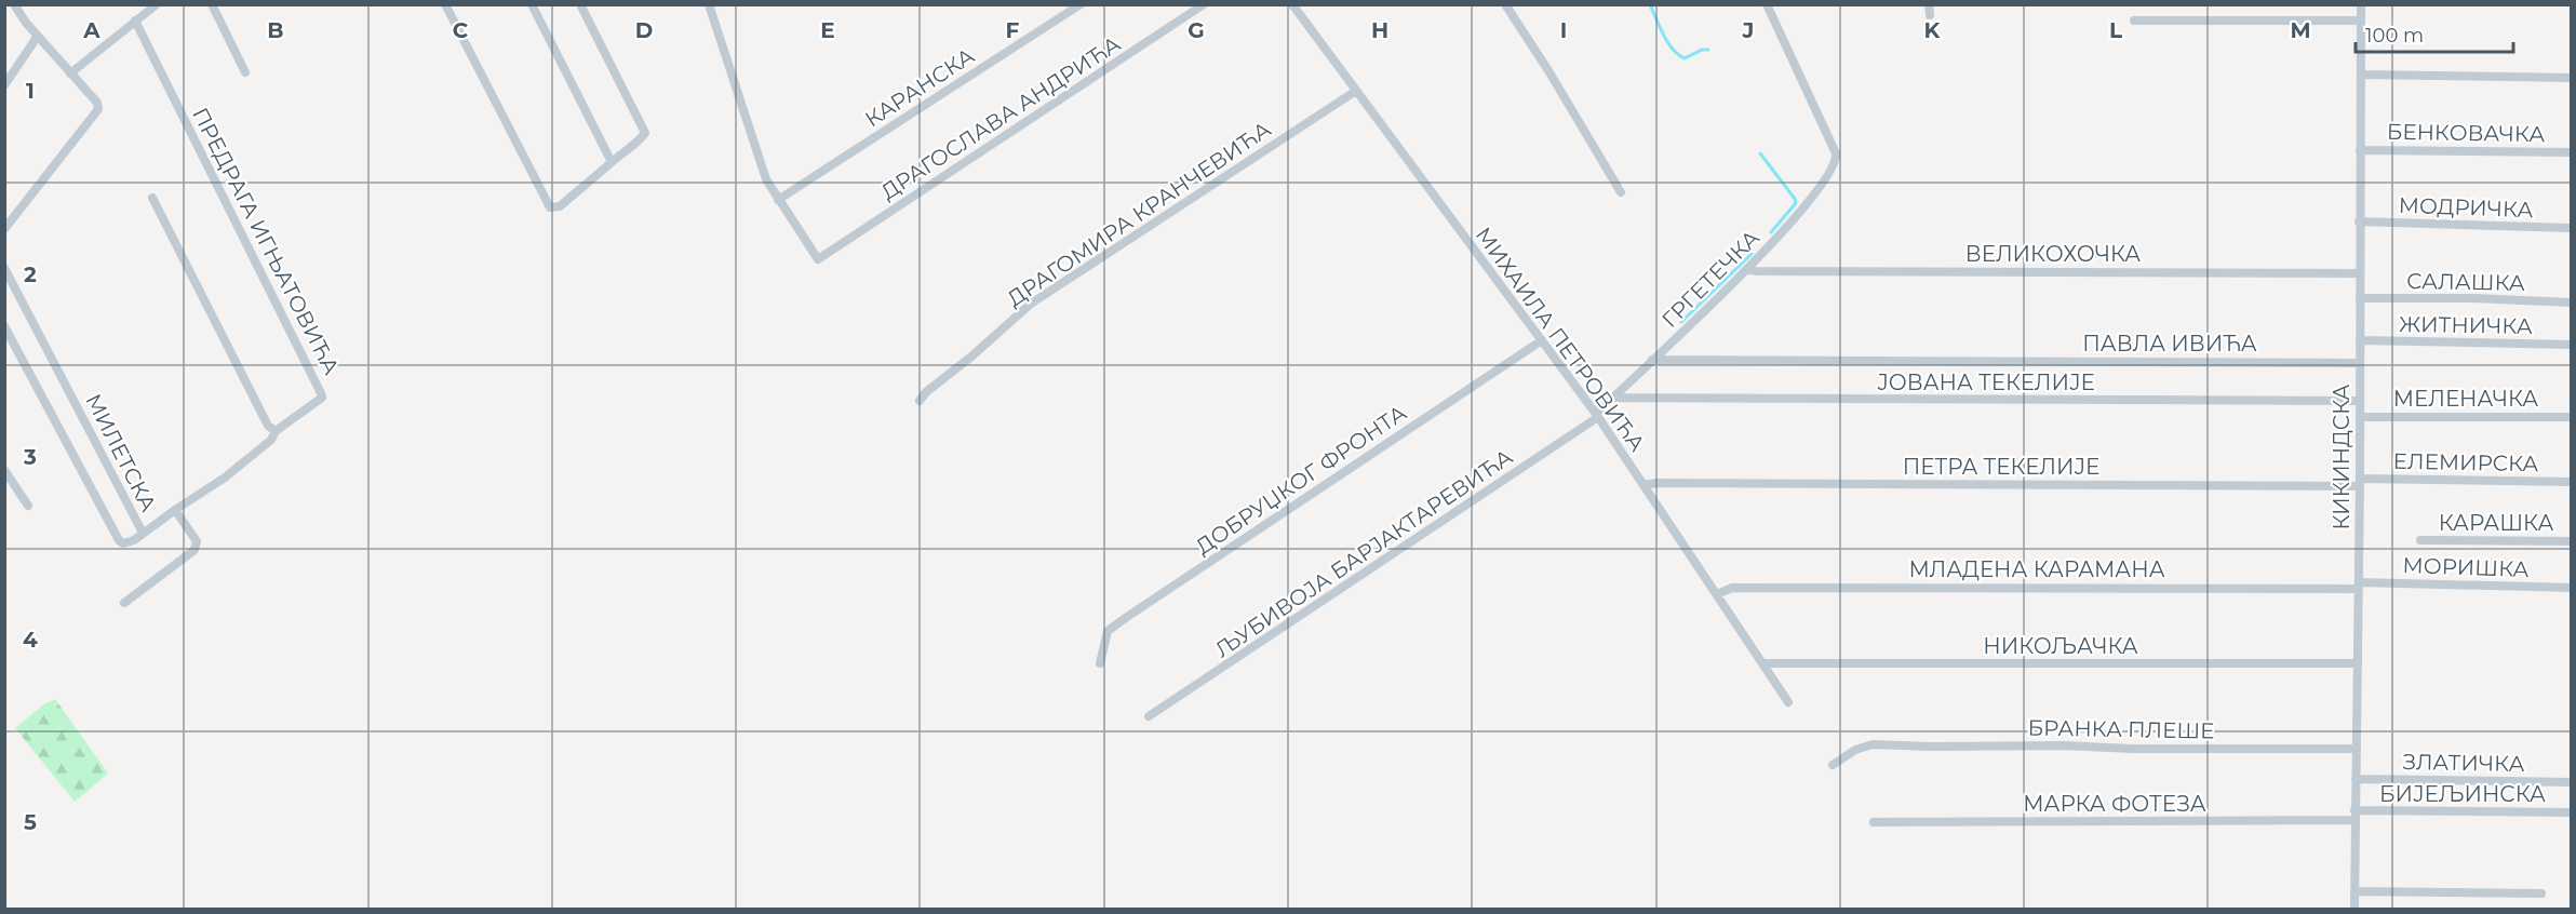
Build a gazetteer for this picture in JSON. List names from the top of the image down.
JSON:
{
  "streets": {
    "street": [
      "КАРАНСКА",
      "ДРАГОСЛАВА АНДРИЋА",
      "БЕНКОВАЧКА",
      "МОДРИЧКА",
      "ДРАГОМИРА КРАНЧЕВИЋА",
      "ПРЕДРАГА ИГЊАТОВИЋА",
      "ВЕЛИКОХОЧКА",
      "ГРГЕТЕЧКА",
      "САЛАШКА",
      "ЖИТНИЧКА",
      "МИХАИЛА ПЕТРОВИЋА",
      "ПАВЛА ИВИЋА",
      "ЈОВАНА ТЕКЕЛИЈЕ",
      "МЕЛЕНАЧКА",
      "МИЛЕТСКА",
      "КИКИНДСКА",
      "ЕЛЕМИРСКА",
      "ПЕТРА ТЕКЕЛИЈЕ",
      "ДОБРУЏКОГ ФРОНТА",
      "КАРАШКА",
      "ЉУБИВОЈА БАРЈАКТАРЕВИЋА",
      "МОРИШКА",
      "МЛАДЕНА КАРАМАНА",
      "НИКОЉАЧКА",
      "БРАНКА ПЛЕШЕ",
      "ЗЛАТИЧКА",
      "БИЈЕЉИНСКА",
      "МАРКА ФОТЕЗА"
    ]
  },
  "crossings": [
    ["КАРАНСКА", "ДРАГОСЛАВА АНДРИЋА"],
    ["БЕНКОВАЧКА", "КИКИНДСКА"],
    ["МОДРИЧКА", "КИКИНДСКА"],
    ["ДРАГОМИРА КРАНЧЕВИЋА", "МИХАИЛА ПЕТРОВИЋА"],
    ["ВЕЛИКОХОЧКА", "ГРГЕТЕЧКА"],
    ["ВЕЛИКОХОЧКА", "КИКИНДСКА"],
    ["ГРГЕТЕЧКА", "МИХАИЛА ПЕТРОВИЋА"],
    ["ГРГЕТЕЧКА", "ЈОВАНА ТЕКЕЛИЈЕ"],
    ["ГРГЕТЕЧКА", "ЉУБИВОЈА БАРЈАКТАРЕВИЋА"],
    ["САЛАШКА", "КИКИНДСКА"],
    ["ЖИТНИЧКА", "КИКИНДСКА"],
    ["МИХАИЛА ПЕТРОВИЋА", "ПЕТРА ТЕКЕЛИЈЕ"],
    ["МИХАИЛА ПЕТРОВИЋА", "ДОБРУЏКОГ ФРОНТА"],
    ["МИХАИЛА ПЕТРОВИЋА", "ЉУБИВОЈА БАРЈАКТАРЕВИЋА"],
    ["МИХАИЛА ПЕТРОВИЋА", "МЛАДЕНА КАРАМАНА"],
    ["МИХАИЛА ПЕТРОВИЋА", "НИКОЉАЧКА"],
    ["ПАВЛА ИВИЋА", "ЈОВАНА ТЕКЕЛИЈЕ"],
    ["ПАВЛА ИВИЋА", "КИКИНДСКА"],
    ["ЈОВАНА ТЕКЕЛИЈЕ", "КИКИНДСКА"],
    ["МЕЛЕНАЧКА", "КИКИНДСКА"],
    ["КИКИНДСКА", "ЕЛЕМИРСКА"],
    ["КИКИНДСКА", "ПЕТРА ТЕКЕЛИЈЕ"],
    ["КИКИНДСКА", "МОРИШКА"],
    ["КИКИНДСКА", "МЛАДЕНА КАРАМАНА"],
    ["КИКИНДСКА", "НИКОЉАЧКА"],
    ["КИКИНДСКА", "БРАНКА ПЛЕШЕ"],
    ["КИКИНДСКА", "ЗЛАТИЧКА"],
    ["КИКИНДСКА", "БИЈЕЉИНСКА"],
    ["КИКИНДСКА", "МАРКА ФОТЕЗА"],
    ["ЕЛЕМИРСКА", "ПЕТРА ТЕКЕЛИЈЕ"],
    ["МОРИШКА", "МЛАДЕНА КАРАМАНА"],
    ["БИЈЕЉИНСКА", "МАРКА ФОТЕЗА"]
  ],
  "scale_bar": "100 m",
  "grid": {
    "columns": [
      "A",
      "B",
      "C",
      "D",
      "E",
      "F",
      "G",
      "H",
      "I",
      "J",
      "K",
      "L",
      "M"
    ],
    "rows": [
      "1",
      "2",
      "3",
      "4",
      "5"
    ]
  }
}
